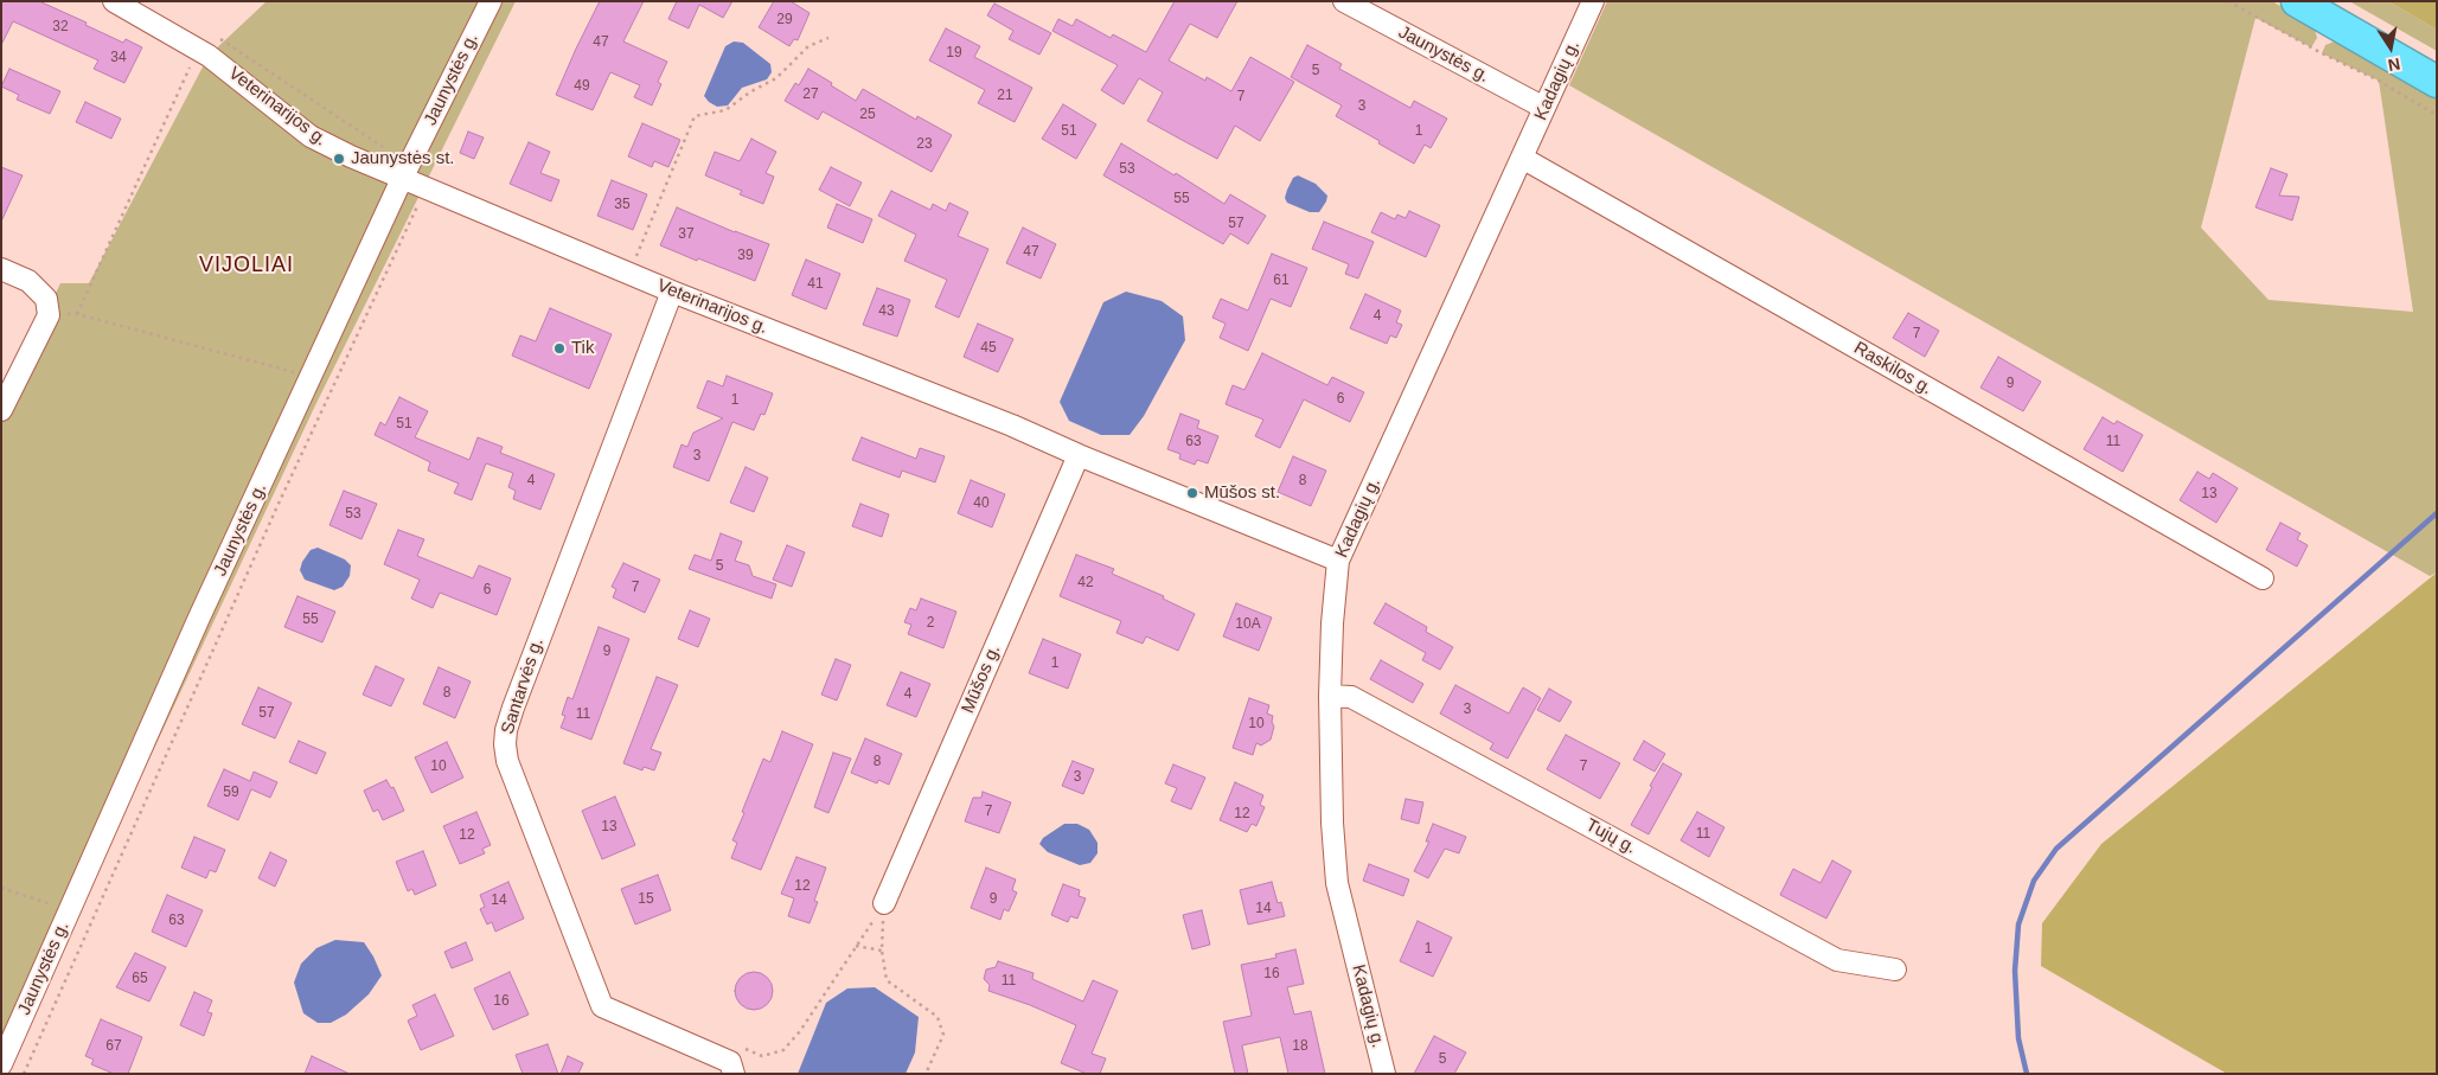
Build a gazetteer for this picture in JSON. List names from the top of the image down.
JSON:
{
  "streets": {
    "street": [
      "Jaunystės g.",
      "Kadagių g.",
      "Veterinarijos g.",
      "Raskilos g.",
      "Mūšos g.",
      "Santarvės g.",
      "Tujų g."
    ]
  },
  "crossings": [
    ["Jaunystės g.", "Kadagių g."],
    ["Jaunystės g.", "Veterinarijos g."],
    ["Kadagių g.", "Veterinarijos g."],
    ["Kadagių g.", "Raskilos g."],
    ["Kadagių g.", "Tujų g."],
    ["Veterinarijos g.", "Mūšos g."],
    ["Veterinarijos g.", "Santarvės g."]
  ],
  "districts": ["VIJOLIAI"],
  "places": ["Jaunystės st.", "Tik", "Mūšos st."],
  "house_numbers": [
    "29",
    "32",
    "47",
    "19",
    "34",
    "5",
    "49",
    "27",
    "21",
    "7",
    "3",
    "25",
    "51",
    "1",
    "23",
    "53",
    "55",
    "35",
    "57",
    "37",
    "47",
    "39",
    "61",
    "41",
    "43",
    "4",
    "7",
    "45",
    "9",
    "6",
    "1",
    "51",
    "63",
    "11",
    "3",
    "4",
    "8",
    "13",
    "40",
    "53",
    "5",
    "42",
    "7",
    "6",
    "55",
    "2",
    "10A",
    "9",
    "1",
    "8",
    "4",
    "3",
    "57",
    "11",
    "10",
    "8",
    "10",
    "7",
    "3",
    "59",
    "7",
    "12",
    "13",
    "11",
    "12",
    "12",
    "15",
    "9",
    "14",
    "14",
    "63",
    "1",
    "16",
    "65",
    "11",
    "16",
    "67",
    "18",
    "5"
  ],
  "north": "bottom"
}
